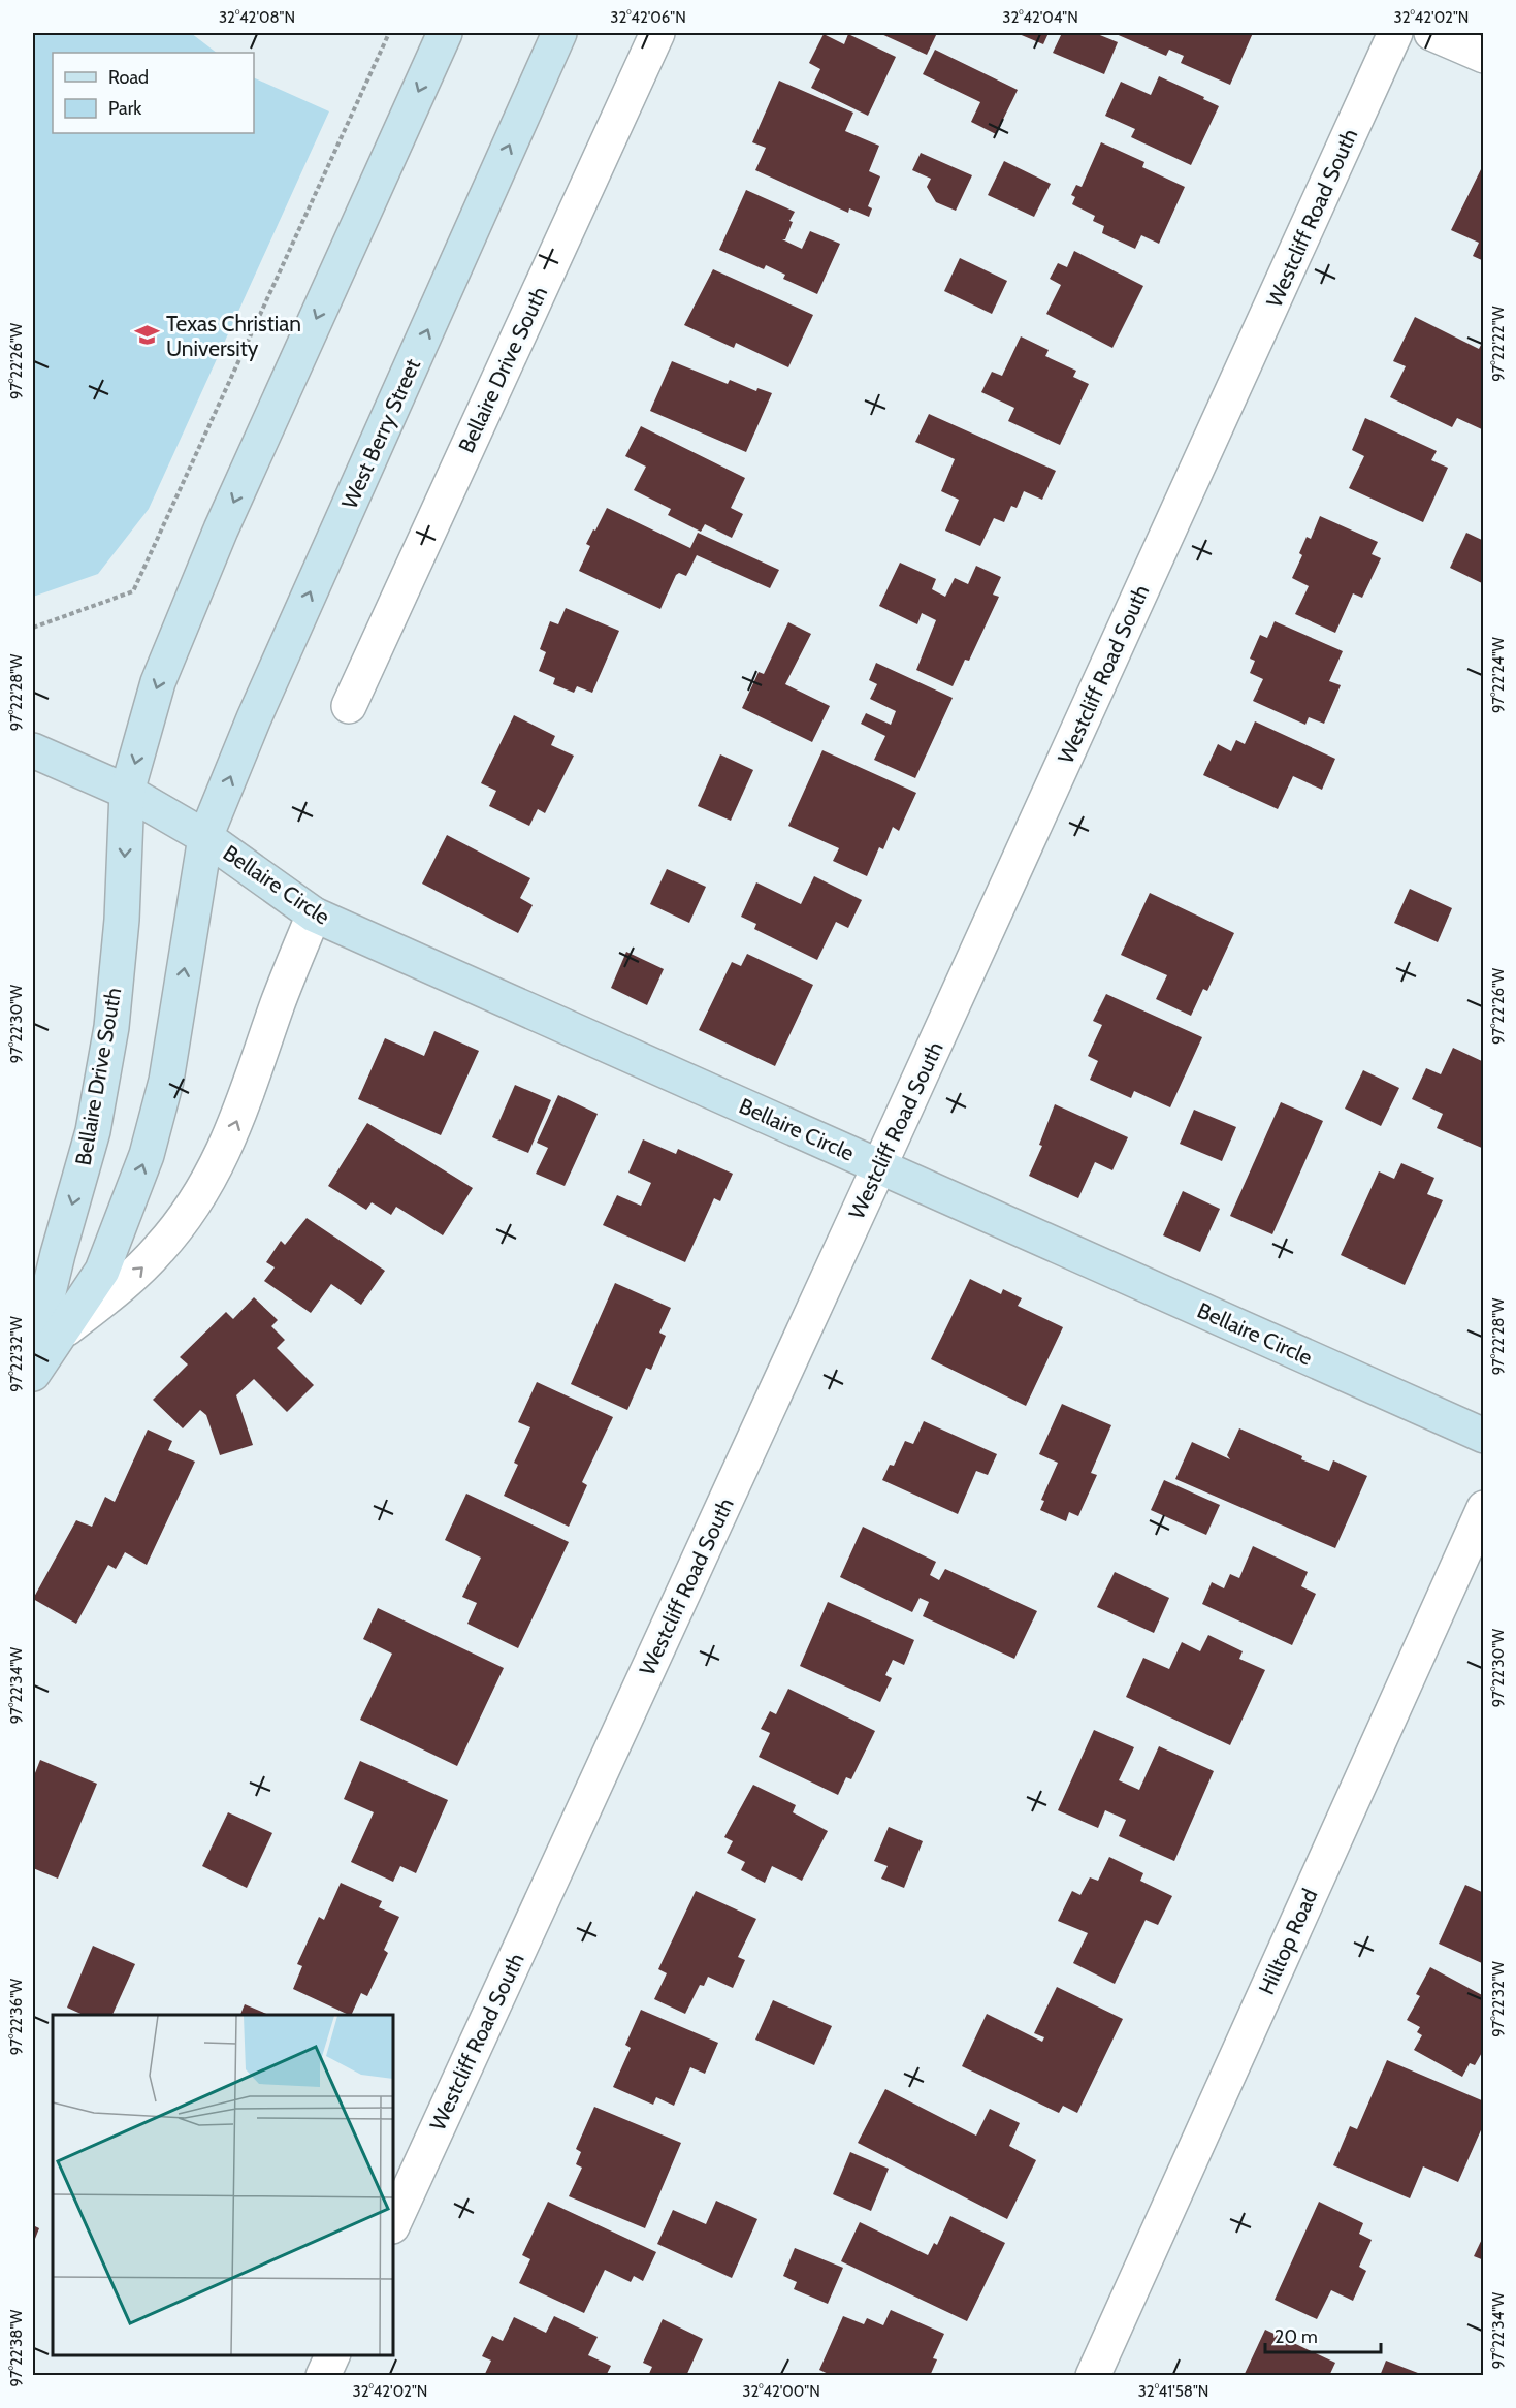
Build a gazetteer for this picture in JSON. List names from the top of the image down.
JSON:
{
  "streets": {
    "main road": ["Bellaire Drive South", "West Berry Street", "Bellaire Circle"],
    "street": ["Westcliff Road South", "Hilltop Road"]
  },
  "crossings": [
    ["Westcliff Road South", "Bellaire Circle"],
    ["Bellaire Drive South", "Bellaire Circle"],
    ["West Berry Street", "Bellaire Circle"]
  ],
  "places": {
    "school or university": ["Texas Christian University"]
  },
  "legend": ["Road", "Park"],
  "scale_bar": "20 m",
  "coordinates": [
    "32°42'08\"N",
    "32°42'06\"N",
    "32°42'04\"N",
    "32°42'02\"N",
    "97°22'22\"W",
    "97°22'26\"W",
    "97°22'24\"W",
    "97°22'28\"W",
    "97°22'30\"W",
    "97°22'32\"W",
    "97°22'34\"W",
    "97°22'36\"W",
    "97°22'38\"W",
    "32°42'00\"N",
    "32°41'58\"N"
  ]
}
